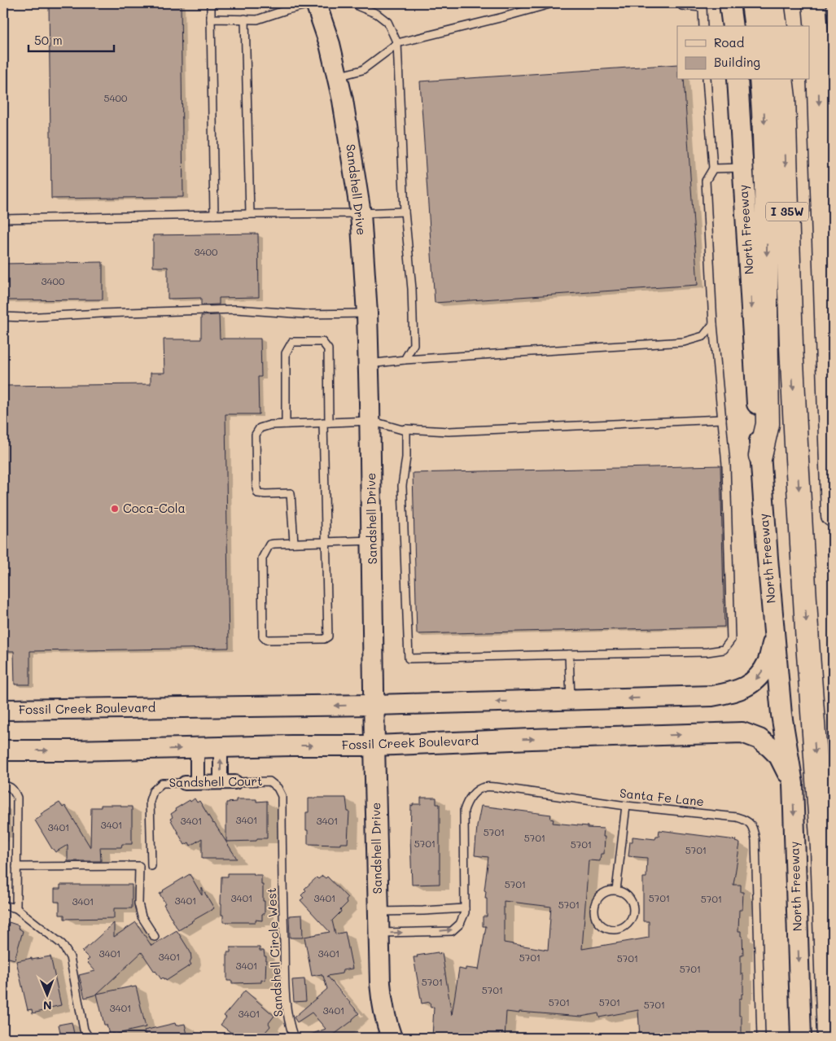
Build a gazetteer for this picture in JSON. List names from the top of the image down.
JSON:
{
  "streets": {
    "highway": ["I 35W"],
    "main road": ["Sandshell Drive", "North Freeway", "Fossil Creek Boulevard"],
    "street": ["Sandshell Court"],
    "lane": ["Santa Fe Lane", "Sandshell Circle West"]
  },
  "crossings": [
    ["Sandshell Drive", "Fossil Creek Boulevard"],
    ["Sandshell Drive", "Santa Fe Lane"],
    ["North Freeway", "Fossil Creek Boulevard"],
    ["Sandshell Court", "Sandshell Circle West"]
  ],
  "one_way": ["North Freeway"],
  "places": ["Coca-Cola"],
  "house_numbers": [
    "5400",
    "3400",
    "3400",
    "3401",
    "3401",
    "3401",
    "3401",
    "3401",
    "5701",
    "5701",
    "5701",
    "5701",
    "5701",
    "5701",
    "3401",
    "3401",
    "5701",
    "5701",
    "3401",
    "3401",
    "5701",
    "3401",
    "3401",
    "3401",
    "5701",
    "5701",
    "3401",
    "5701",
    "5701",
    "5701",
    "5701",
    "5701",
    "5701",
    "3401",
    "3401",
    "3401"
  ],
  "legend": ["Road", "Building"],
  "scale_bar": "50 m",
  "north": "bottom"
}
